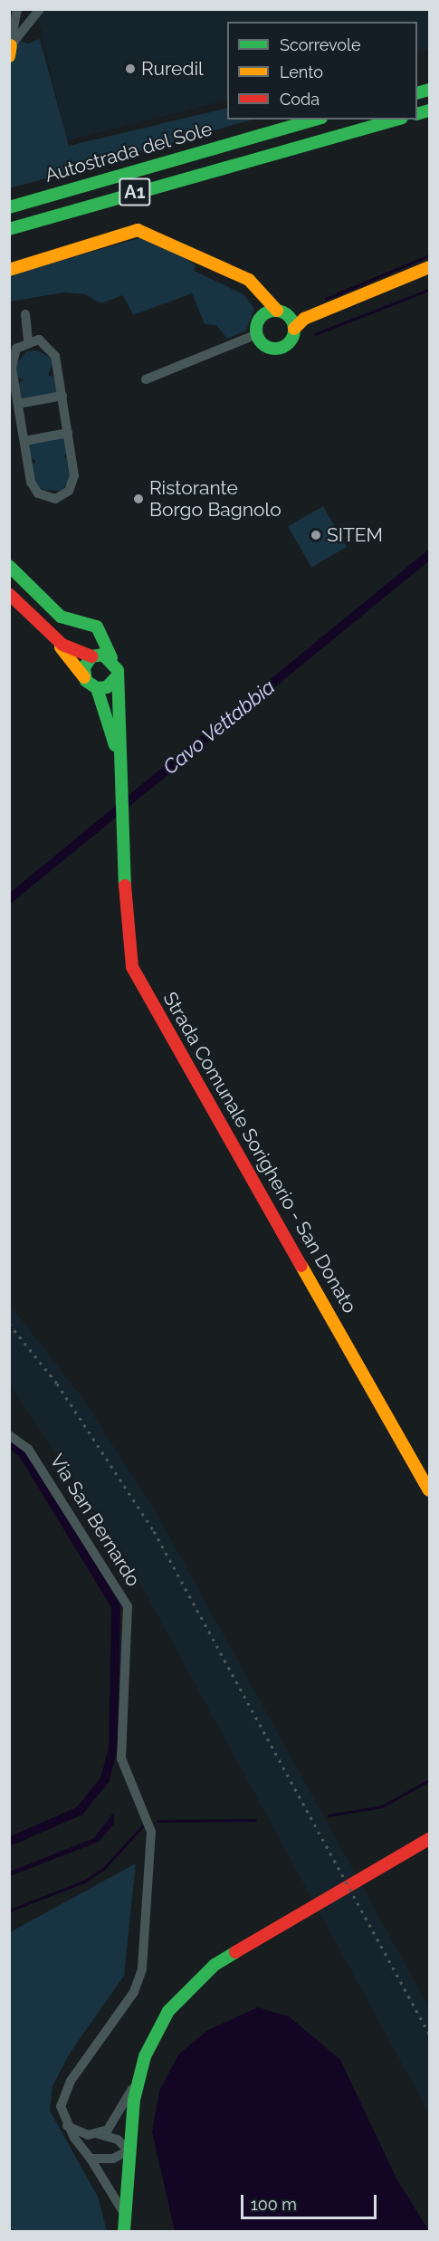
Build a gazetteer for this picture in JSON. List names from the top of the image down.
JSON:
{
  "streets": {
    "main road": ["Autostrada del Sole", "A1", "Strada Comunale Sorigherio - San Donato"],
    "street": ["Via San Bernardo"]
  },
  "water": ["Cavo Vettabbia"],
  "places": ["Ruredil", "Ristorante Borgo Bagnolo", "SITEM"],
  "legend": ["Scorrevole", "Lento", "Coda"],
  "scale_bar": "100 m"
}
